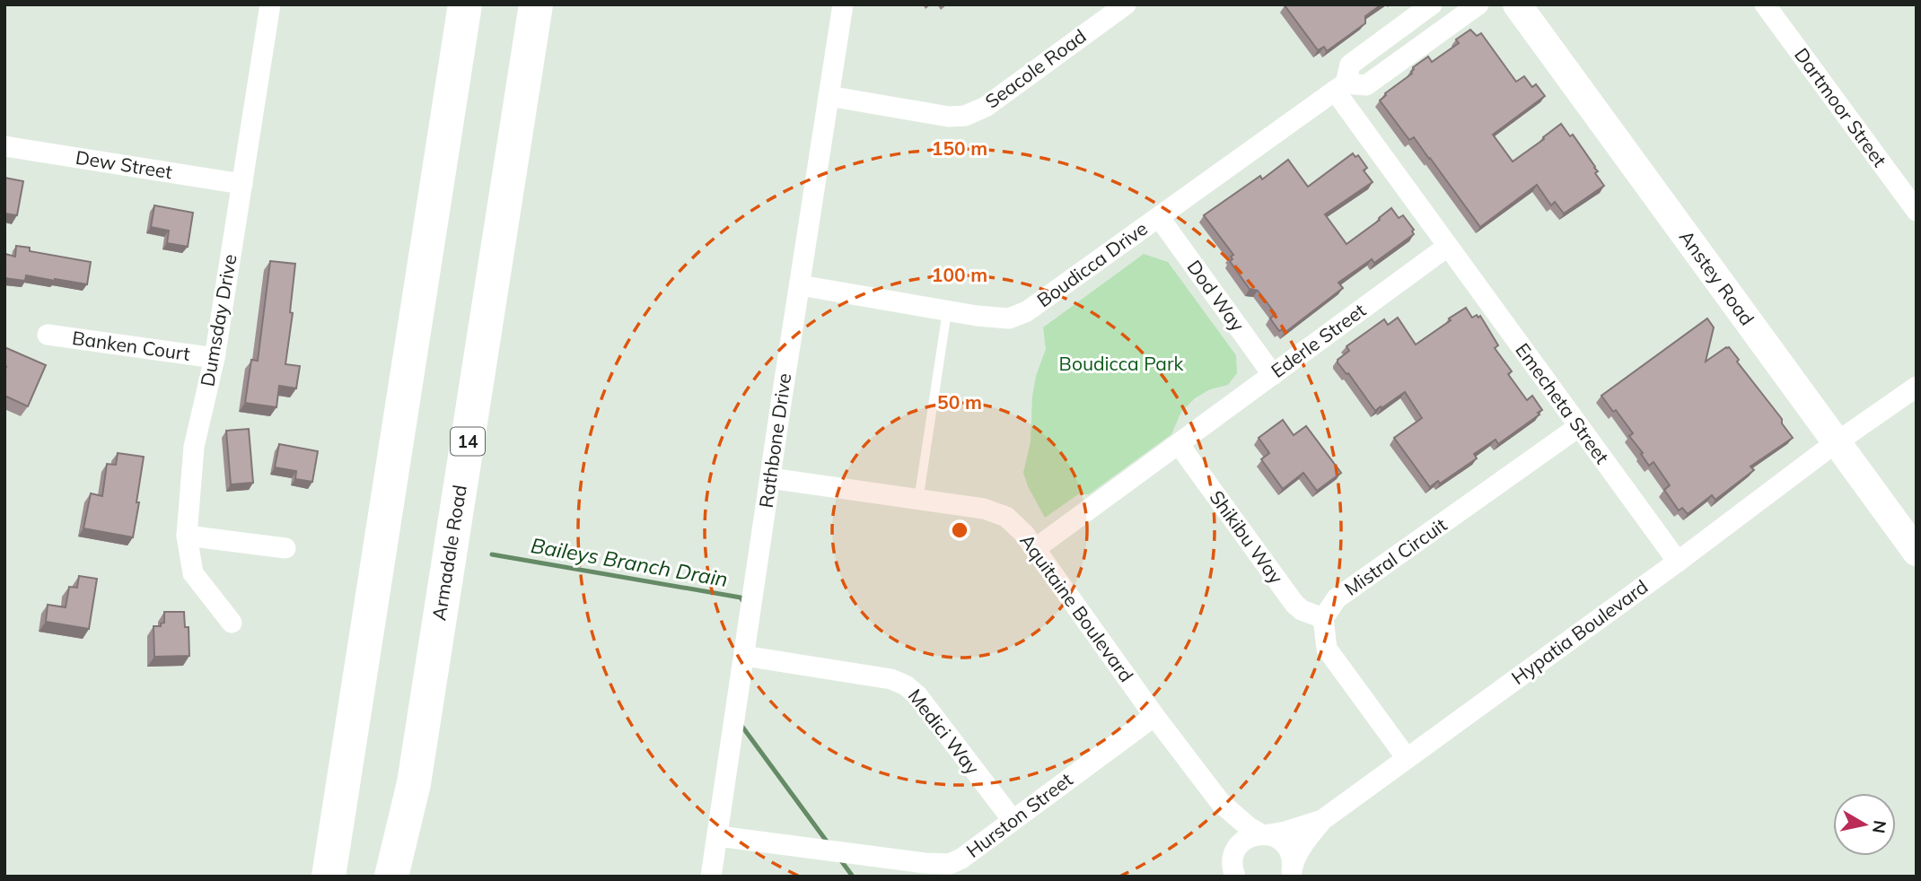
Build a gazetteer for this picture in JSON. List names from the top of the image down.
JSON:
{
  "streets": {
    "highway": ["14", "Armadale Road"],
    "street": [
      "Seacole Road",
      "Dartmoor Street",
      "Dew Street",
      "Boudicca Drive",
      "Anstey Road",
      "Dod Way",
      "Dumsday Drive",
      "Ederle Street",
      "Banken Court",
      "Emecheta Street",
      "Rathbone Drive",
      "Shikibu Way",
      "Mistral Circuit",
      "Aquitaine Boulevard",
      "Hypatia Boulevard",
      "Medici Way",
      "Hurston Street"
    ]
  },
  "crossings": [
    ["Seacole Road", "Rathbone Drive"],
    ["Dew Street", "Dumsday Drive"],
    ["Boudicca Drive", "Dod Way"],
    ["Boudicca Drive", "Rathbone Drive"],
    ["Anstey Road", "Hypatia Boulevard"],
    ["Dod Way", "Ederle Street"],
    ["Dumsday Drive", "Banken Court"],
    ["Ederle Street", "Emecheta Street"],
    ["Ederle Street", "Shikibu Way"],
    ["Ederle Street", "Aquitaine Boulevard"],
    ["Emecheta Street", "Mistral Circuit"],
    ["Emecheta Street", "Hypatia Boulevard"],
    ["Rathbone Drive", "Aquitaine Boulevard"],
    ["Rathbone Drive", "Medici Way"],
    ["Rathbone Drive", "Hurston Street"],
    ["Shikibu Way", "Mistral Circuit"],
    ["Aquitaine Boulevard", "Hurston Street"],
    ["Medici Way", "Hurston Street"]
  ],
  "water": ["Baileys Branch Drain"],
  "parks": ["Boudicca Park"],
  "north": "right",
  "rings": ["150 m", "100 m", "50 m"]
}
